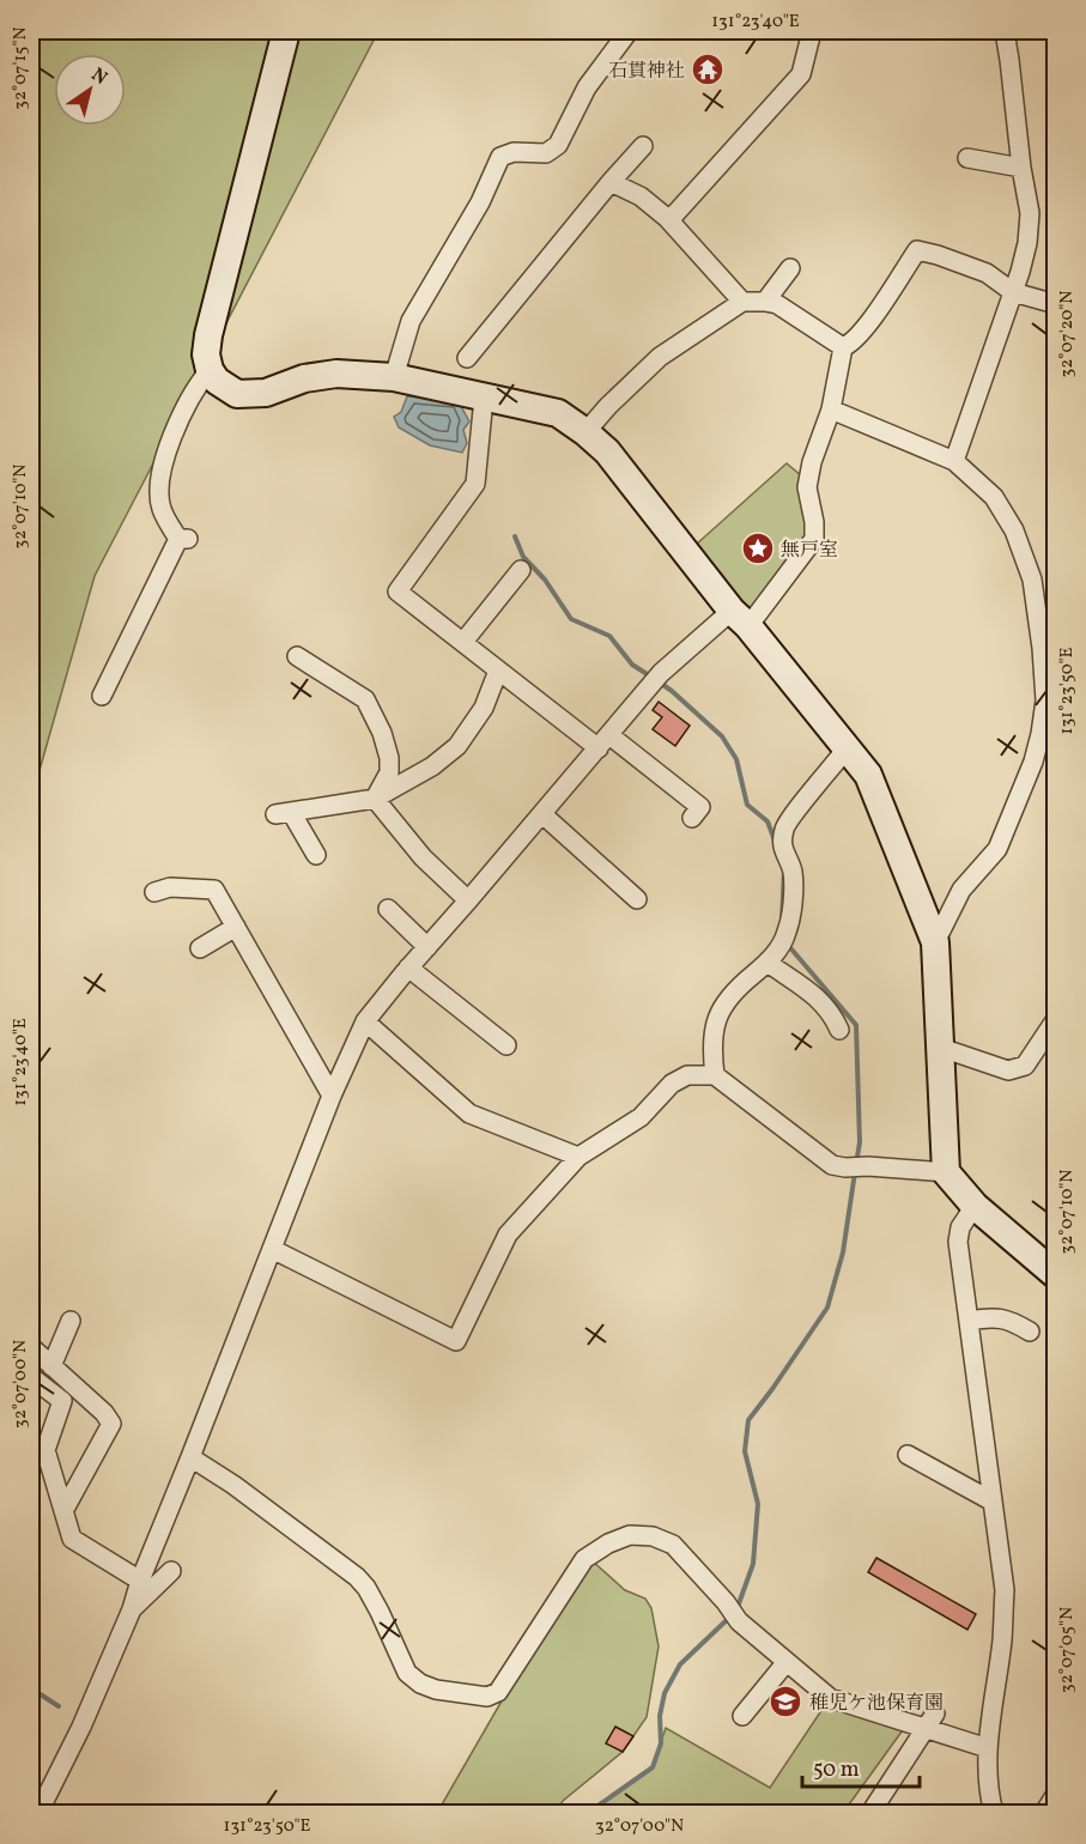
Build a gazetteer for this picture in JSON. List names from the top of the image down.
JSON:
{
  "places": {
    "temple": ["石貫神社"],
    "place": ["無戸室"],
    "school or university": ["稚児ケ池保育園"]
  },
  "scale_bar": "50 m",
  "north": "top right",
  "coordinates": [
    "131°23'40\"E",
    "32°07'15\"N",
    "32°07'20\"N",
    "32°07'10\"N",
    "131°23'50\"E",
    "32°07'00\"N",
    "32°07'05\"N"
  ]
}
